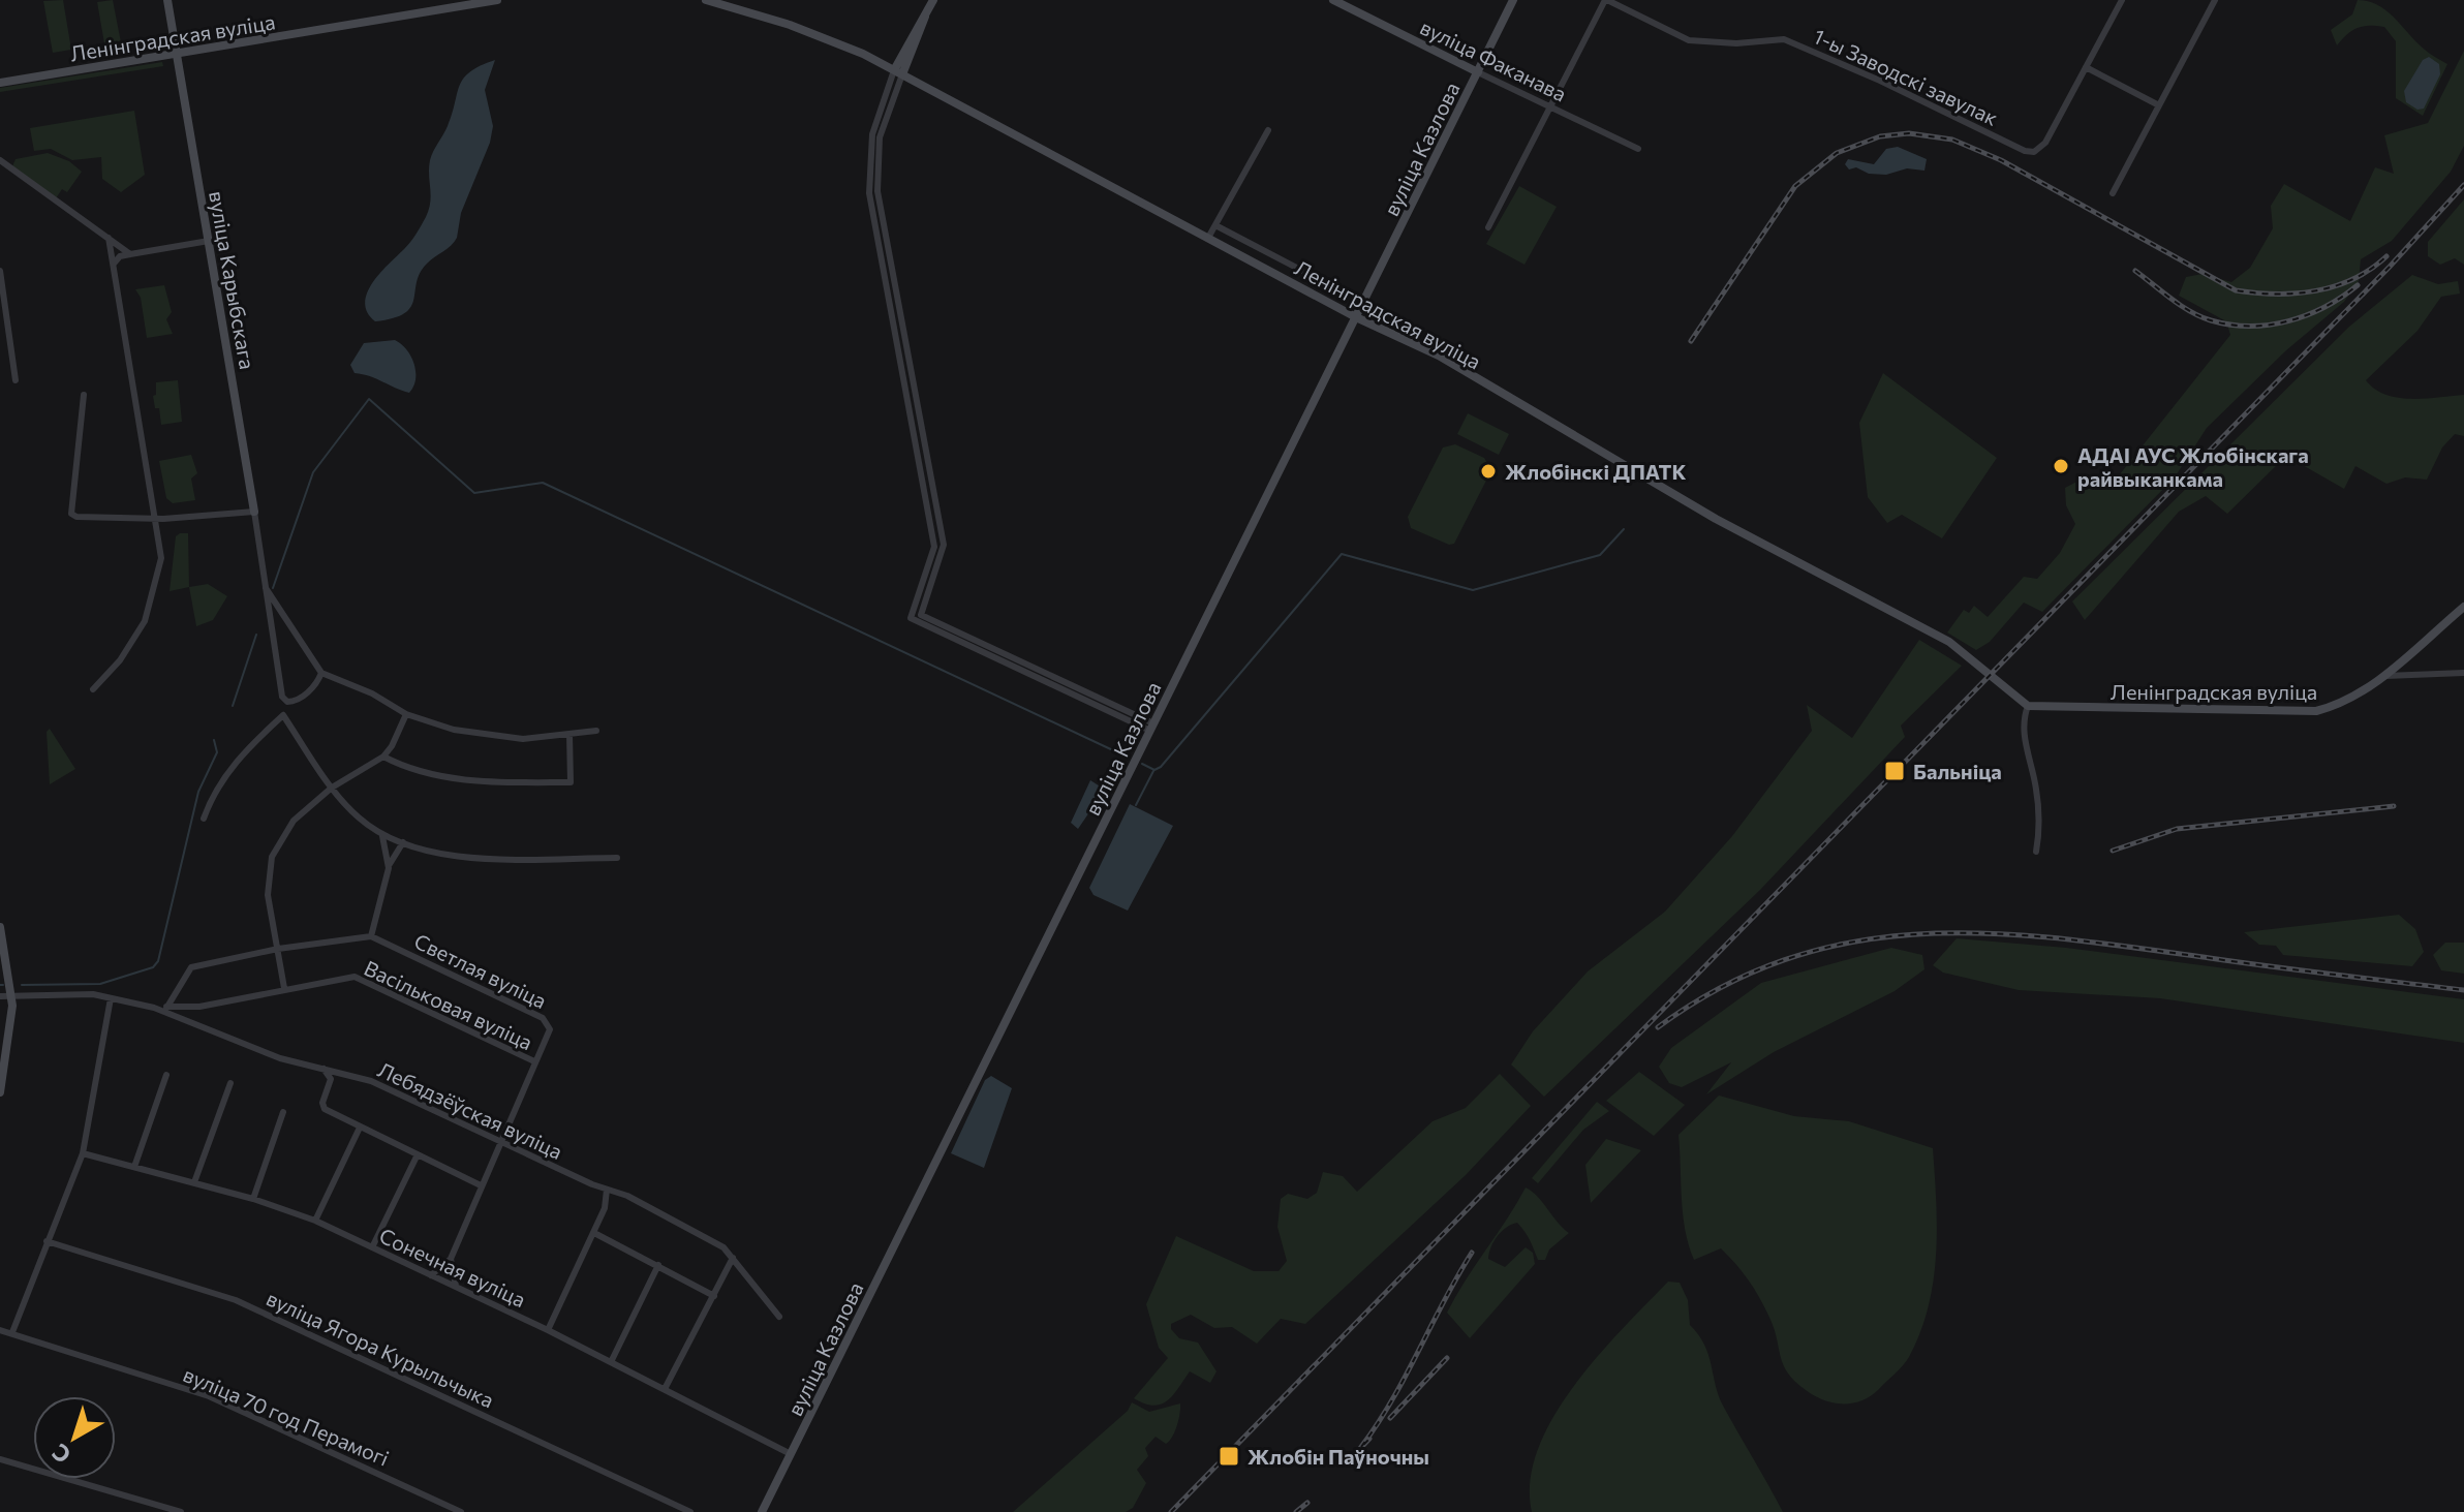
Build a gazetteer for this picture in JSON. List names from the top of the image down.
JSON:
{
  "streets": {
    "main road": [
      "Ленінградская вуліца",
      "вуліца Факанава",
      "вуліца Казлова",
      "вуліца Карыбскага"
    ],
    "street": [
      "1-ы Заводскі завулак",
      "Светлая вуліца",
      "Васільковая вуліца",
      "Лебядзёўская вуліца",
      "Сонечная вуліца",
      "вуліца Ягора Курыльчыка",
      "вуліца 70 год Перамогі"
    ]
  },
  "crossings": [
    ["Ленінградская вуліца", "вуліца Казлова"],
    ["Ленінградская вуліца", "вуліца Карыбскага"],
    ["вуліца Факанава", "вуліца Казлова"],
    ["вуліца Казлова", "Сонечная вуліца"],
    ["Светлая вуліца", "Васільковая вуліца"],
    ["Светлая вуліца", "Лебядзёўская вуліца"],
    ["Васільковая вуліца", "Лебядзёўская вуліца"]
  ],
  "places": {
    "other": ["АДАІ АУС Жлобінскага райвыканкама", "Жлобінскі ДПАТК"],
    "transit": ["Бальніца", "Жлобін Паўночны"]
  },
  "north": "bottom left"
}
